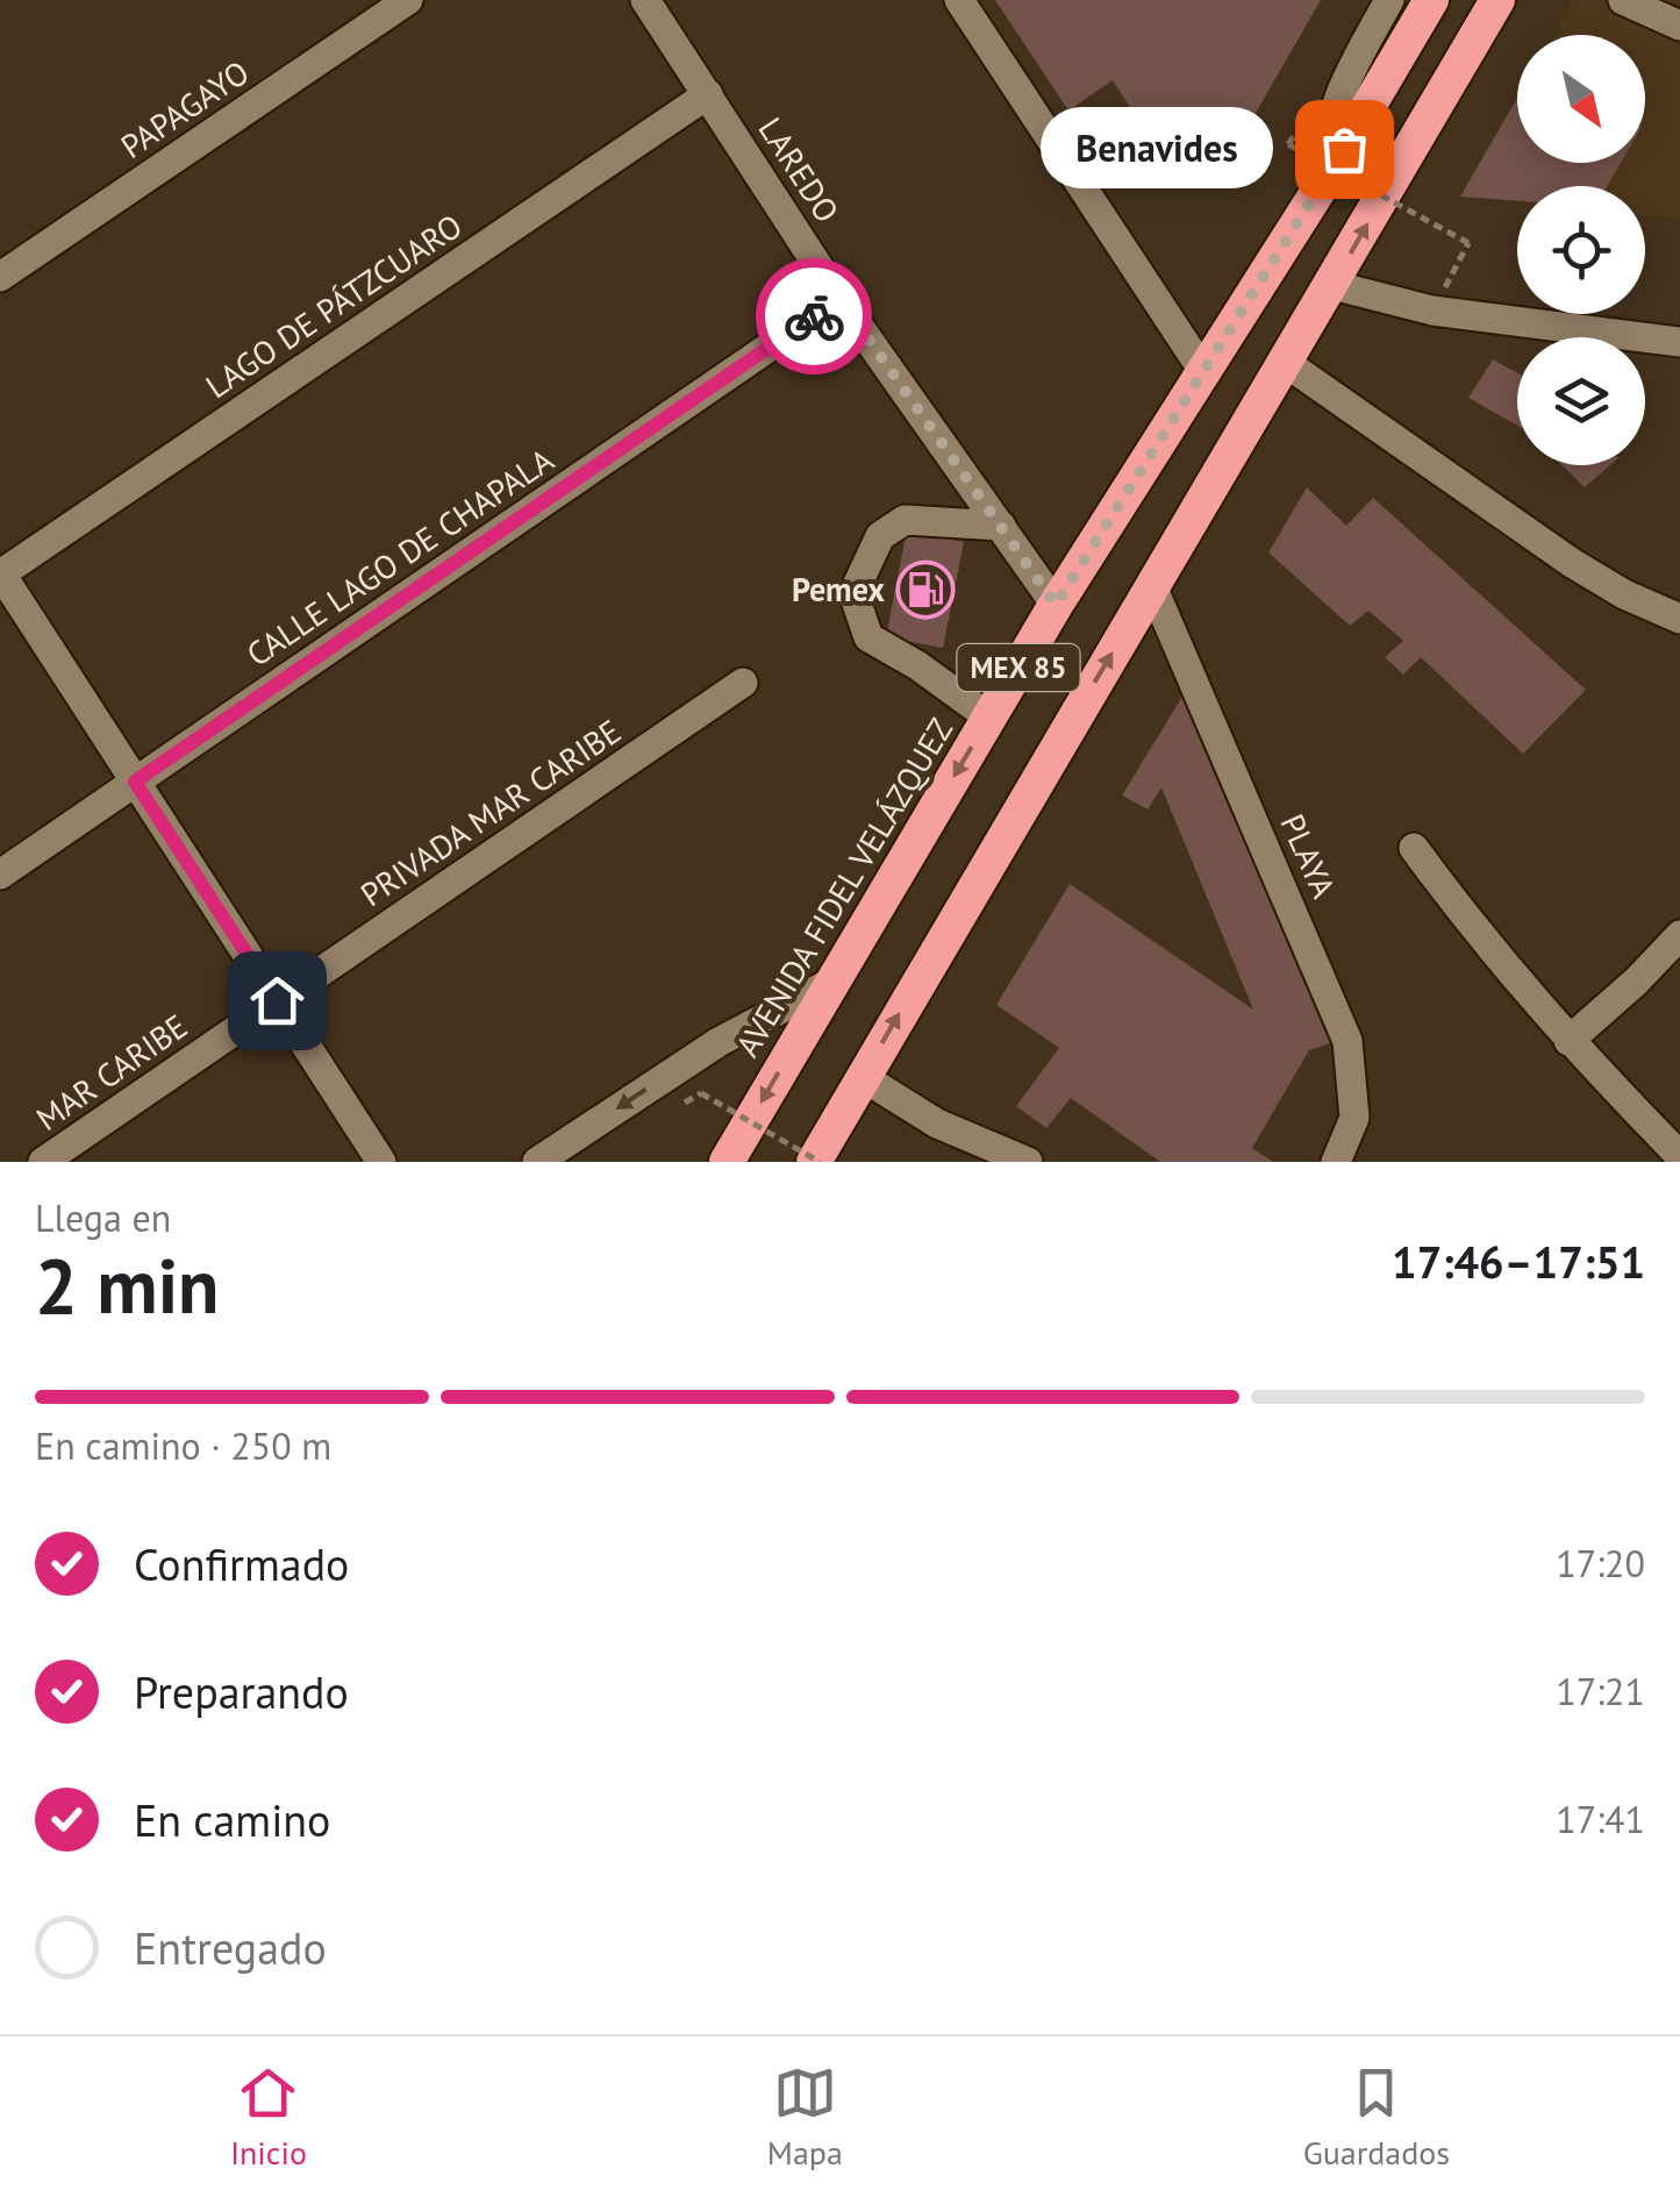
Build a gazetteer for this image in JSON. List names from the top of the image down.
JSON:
{
  "streets": {
    "highway": ["MEX 85", "AVENIDA FIDEL VELÁZQUEZ"],
    "street": [
      "PAPAGAYO",
      "LAREDO",
      "LAGO DE PÁTZCUARO",
      "CALLE LAGO DE CHAPALA",
      "PRIVADA MAR CARIBE",
      "PLAYA",
      "MAR CARIBE"
    ]
  },
  "crossings": [
    ["LAREDO", "LAGO DE PÁTZCUARO"],
    ["LAREDO", "CALLE LAGO DE CHAPALA"],
    ["LAREDO", "AVENIDA FIDEL VELÁZQUEZ"],
    ["MEX 85", "PLAYA"],
    ["PRIVADA MAR CARIBE", "MAR CARIBE"]
  ],
  "places": {
    "other": ["Benavides"],
    "fuel station": ["Pemex"]
  },
  "north": "bottom right",
  "page": {
    "bubble": "Benavides",
    "heading": ["2 min", "Llega en", "17:46–17:51"],
    "bar": "En camino · 250 m",
    "list": [
      ["Confirmado", "17:20"],
      ["Preparando", "17:21"],
      ["En camino", "17:41"],
      "Entregado"
    ],
    "tabs": ["Inicio", "Mapa", "Guardados"]
  }
}
